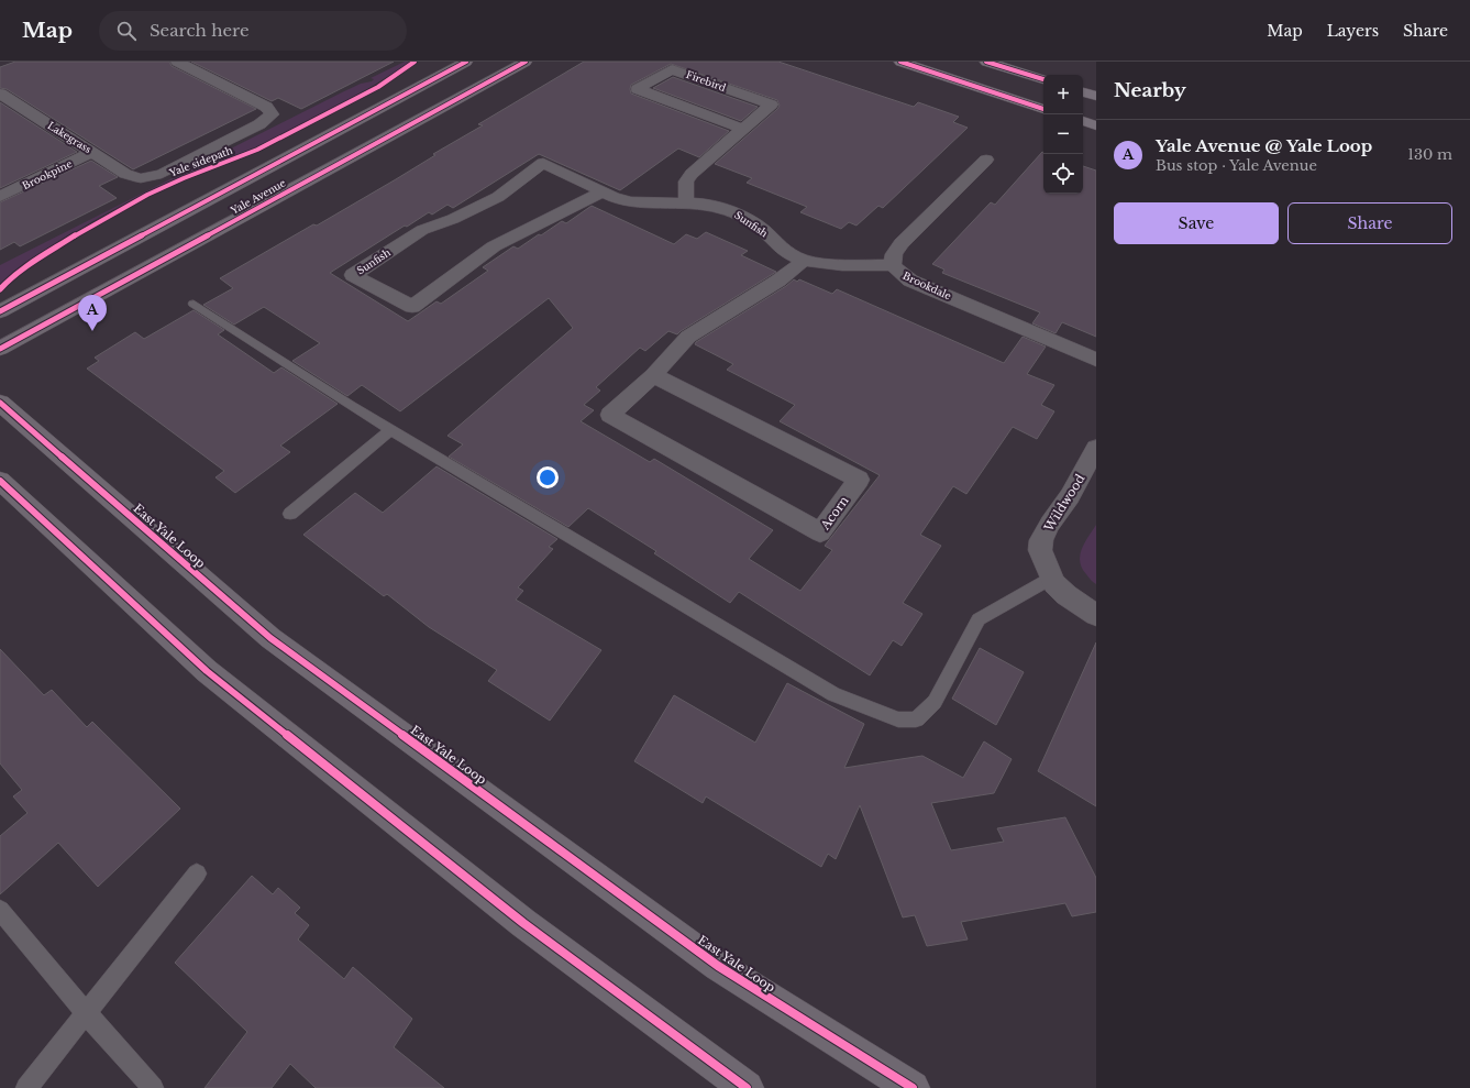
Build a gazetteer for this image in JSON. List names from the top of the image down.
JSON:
{
  "streets": {
    "main road": ["Yale Avenue", "East Yale Loop"],
    "street": [
      "Firebird",
      "Lakegrass",
      "Brookpine",
      "Sunfish",
      "Brookdale",
      "Wildwood",
      "Acorn"
    ],
    "cycle path": ["Yale sidepath"]
  },
  "crossings": [
    ["Firebird", "Sunfish"],
    ["Lakegrass", "Brookpine"],
    ["Sunfish", "Brookdale"],
    ["Sunfish", "Acorn"]
  ],
  "page": {
    "header": "Map",
    "search": "Search here",
    "nav": ["Map", "Layers", "Share"],
    "heading": "Nearby",
    "map_buttons": ["+", "−"],
    "list": [
      {
        "mark": "A",
        "name": "Yale Avenue @ Yale Loop",
        "note": "Bus stop · Yale Avenue",
        "value": "130 m"
      }
    ],
    "buttons": ["Save", "Share"],
    "pins": "A"
  }
}
